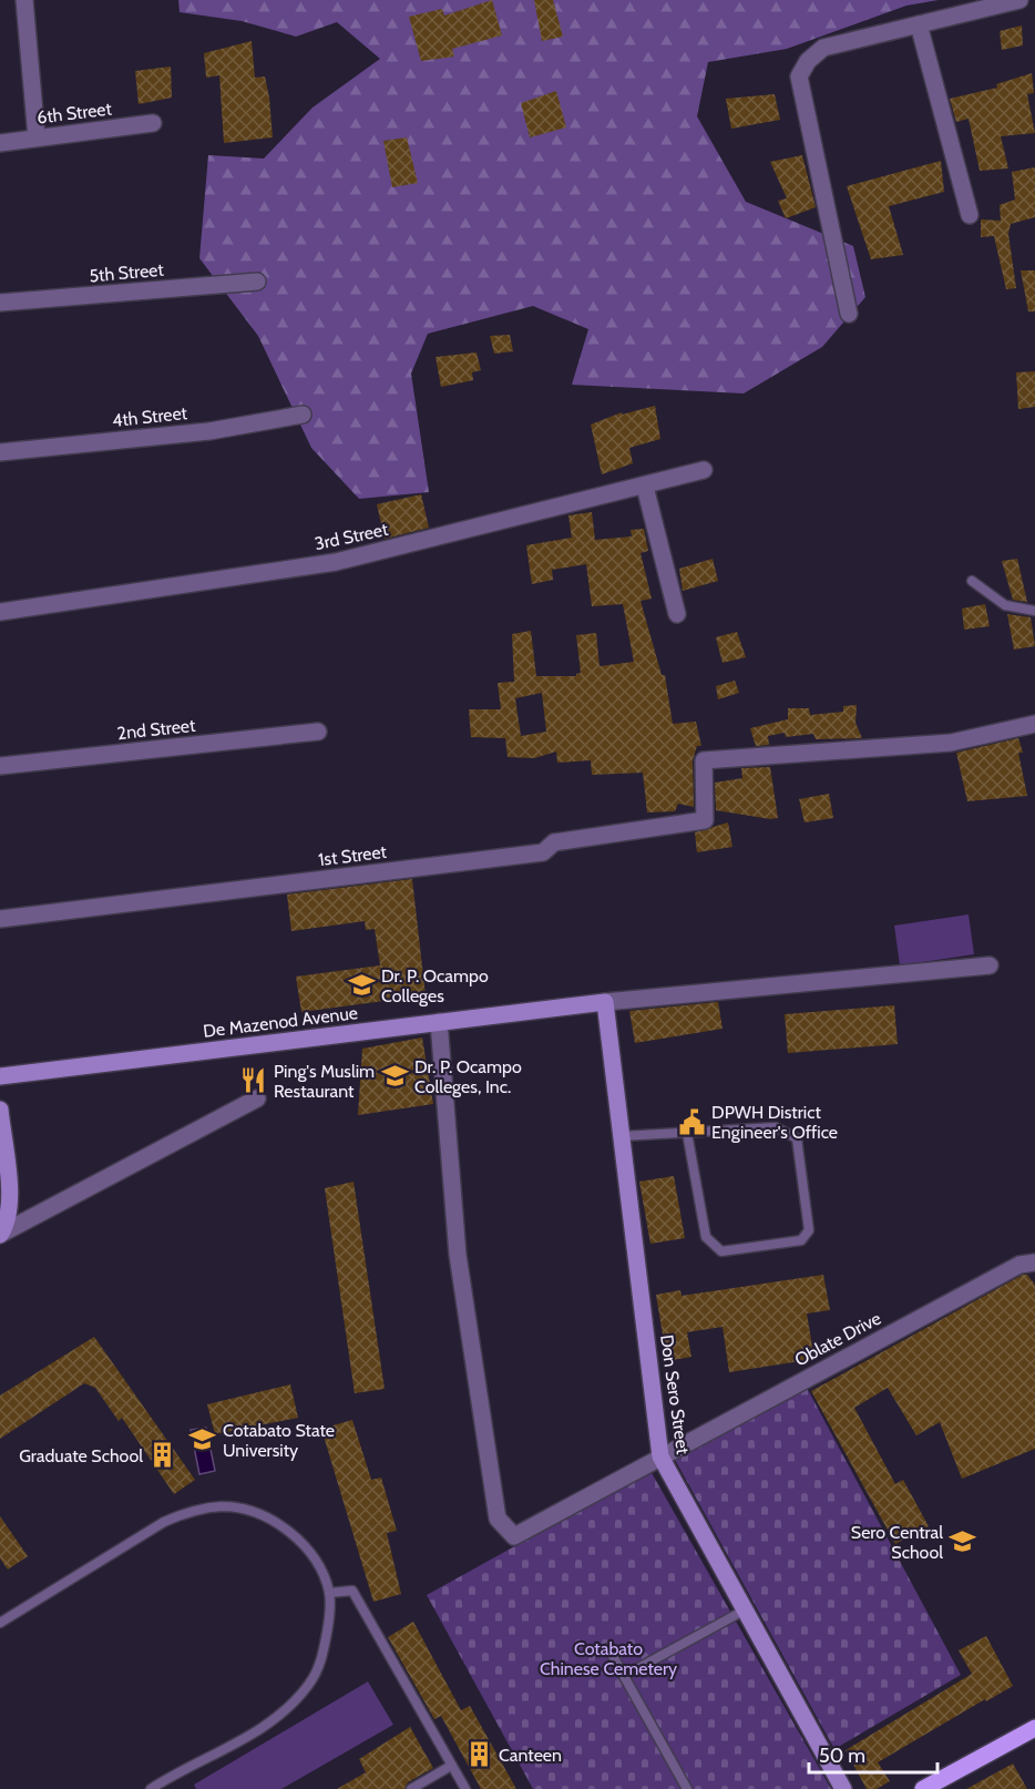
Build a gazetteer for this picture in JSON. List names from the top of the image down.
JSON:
{
  "streets": {
    "main road": ["De Mazenod Avenue", "Don Sero Street"],
    "street": [
      "6th Street",
      "5th Street",
      "4th Street",
      "3rd Street",
      "2nd Street",
      "1st Street",
      "Oblate Drive"
    ]
  },
  "crossings": [
    ["De Mazenod Avenue", "Oblate Drive"],
    ["De Mazenod Avenue", "Don Sero Street"],
    ["Oblate Drive", "Don Sero Street"]
  ],
  "parks": ["Cotabato Chinese Cemetery"],
  "places": {
    "school or university": [
      "Dr. P. Ocampo Colleges",
      "Dr. P. Ocampo Colleges, Inc.",
      "Cotabato State University",
      "Sero Central School"
    ],
    "restaurant": ["Ping's Muslim Restaurant"],
    "public building": ["DPWH District Engineer's Office"],
    "building": ["Graduate School", "Canteen"]
  },
  "scale_bar": "50 m"
}
